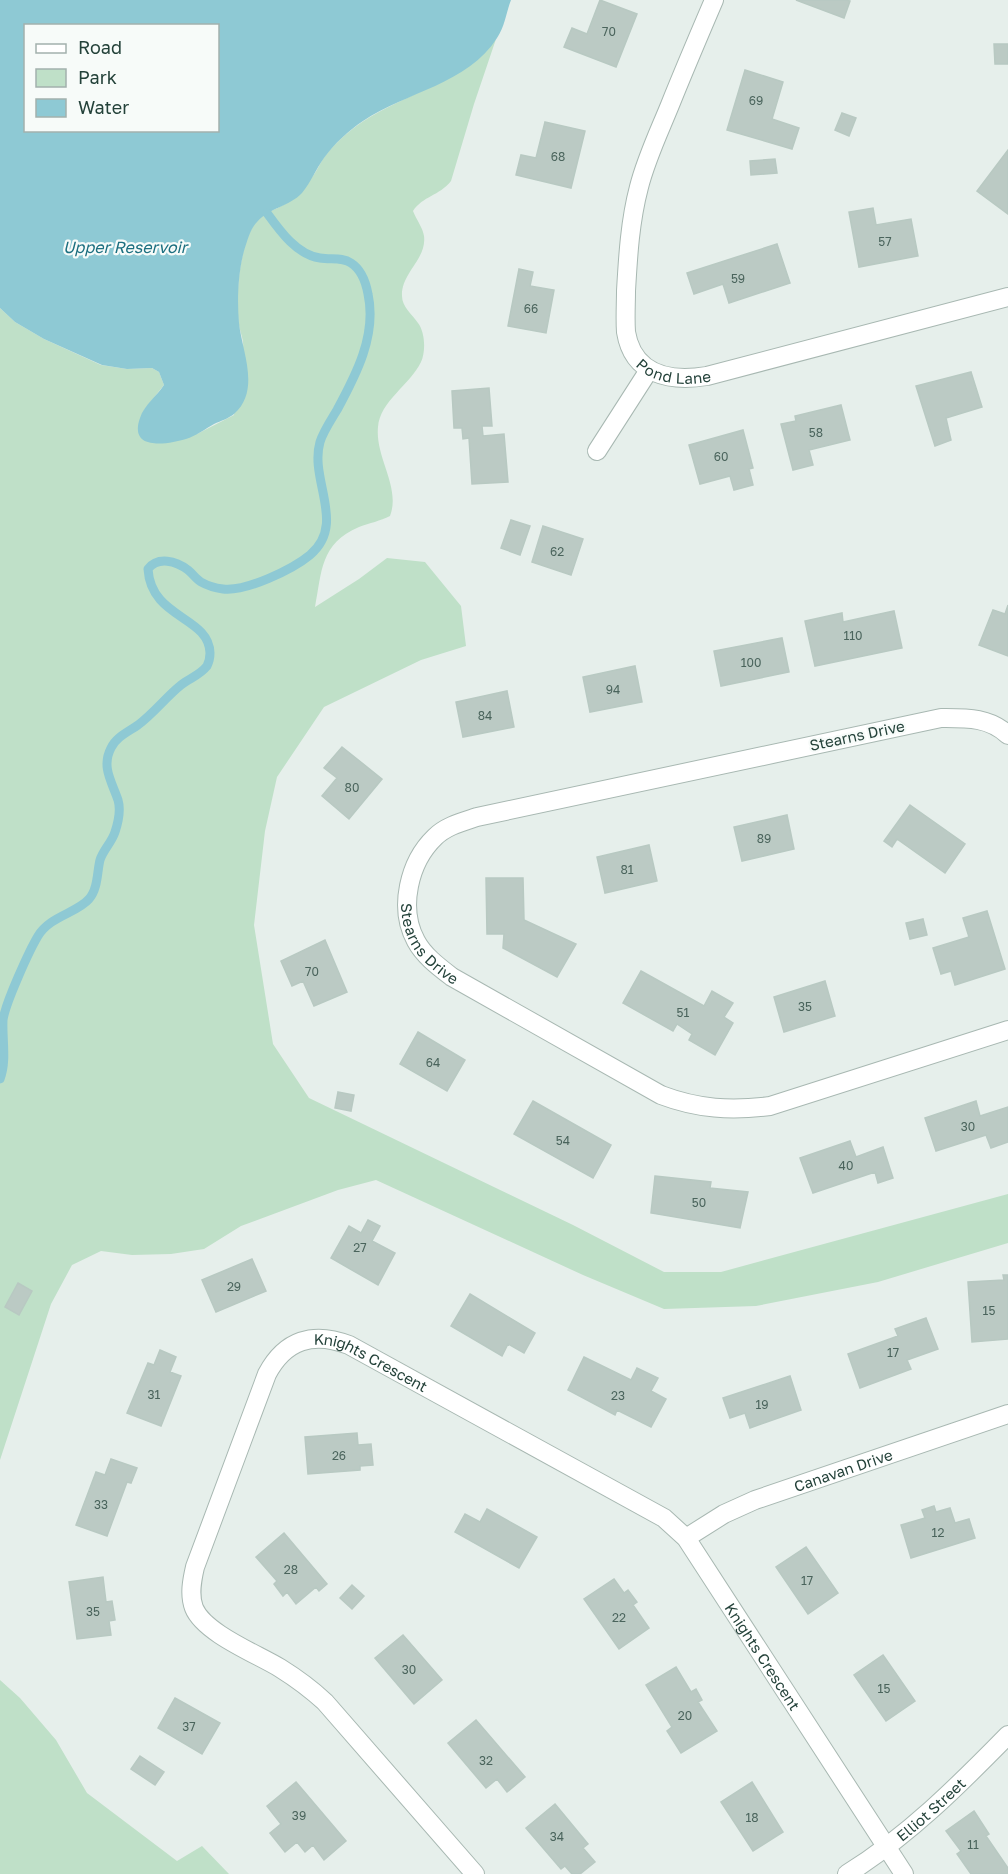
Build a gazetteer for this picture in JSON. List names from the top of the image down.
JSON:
{
  "streets": {
    "street": [
      "Pond Lane",
      "Stearns Drive",
      "Knights Crescent",
      "Canavan Drive",
      "Elliot Street"
    ]
  },
  "crossings": [
    ["Knights Crescent", "Canavan Drive"],
    ["Knights Crescent", "Elliot Street"]
  ],
  "water": ["Upper Reservoir"],
  "house_numbers": [
    "70",
    "69",
    "68",
    "57",
    "59",
    "66",
    "58",
    "60",
    "62",
    "110",
    "100",
    "94",
    "84",
    "80",
    "89",
    "81",
    "70",
    "35",
    "51",
    "64",
    "30",
    "54",
    "40",
    "50",
    "27",
    "29",
    "15",
    "17",
    "31",
    "23",
    "19",
    "26",
    "33",
    "12",
    "28",
    "17",
    "35",
    "22",
    "30",
    "15",
    "20",
    "37",
    "32",
    "39",
    "18",
    "34",
    "11"
  ],
  "legend": ["Road", "Park", "Water"]
}
